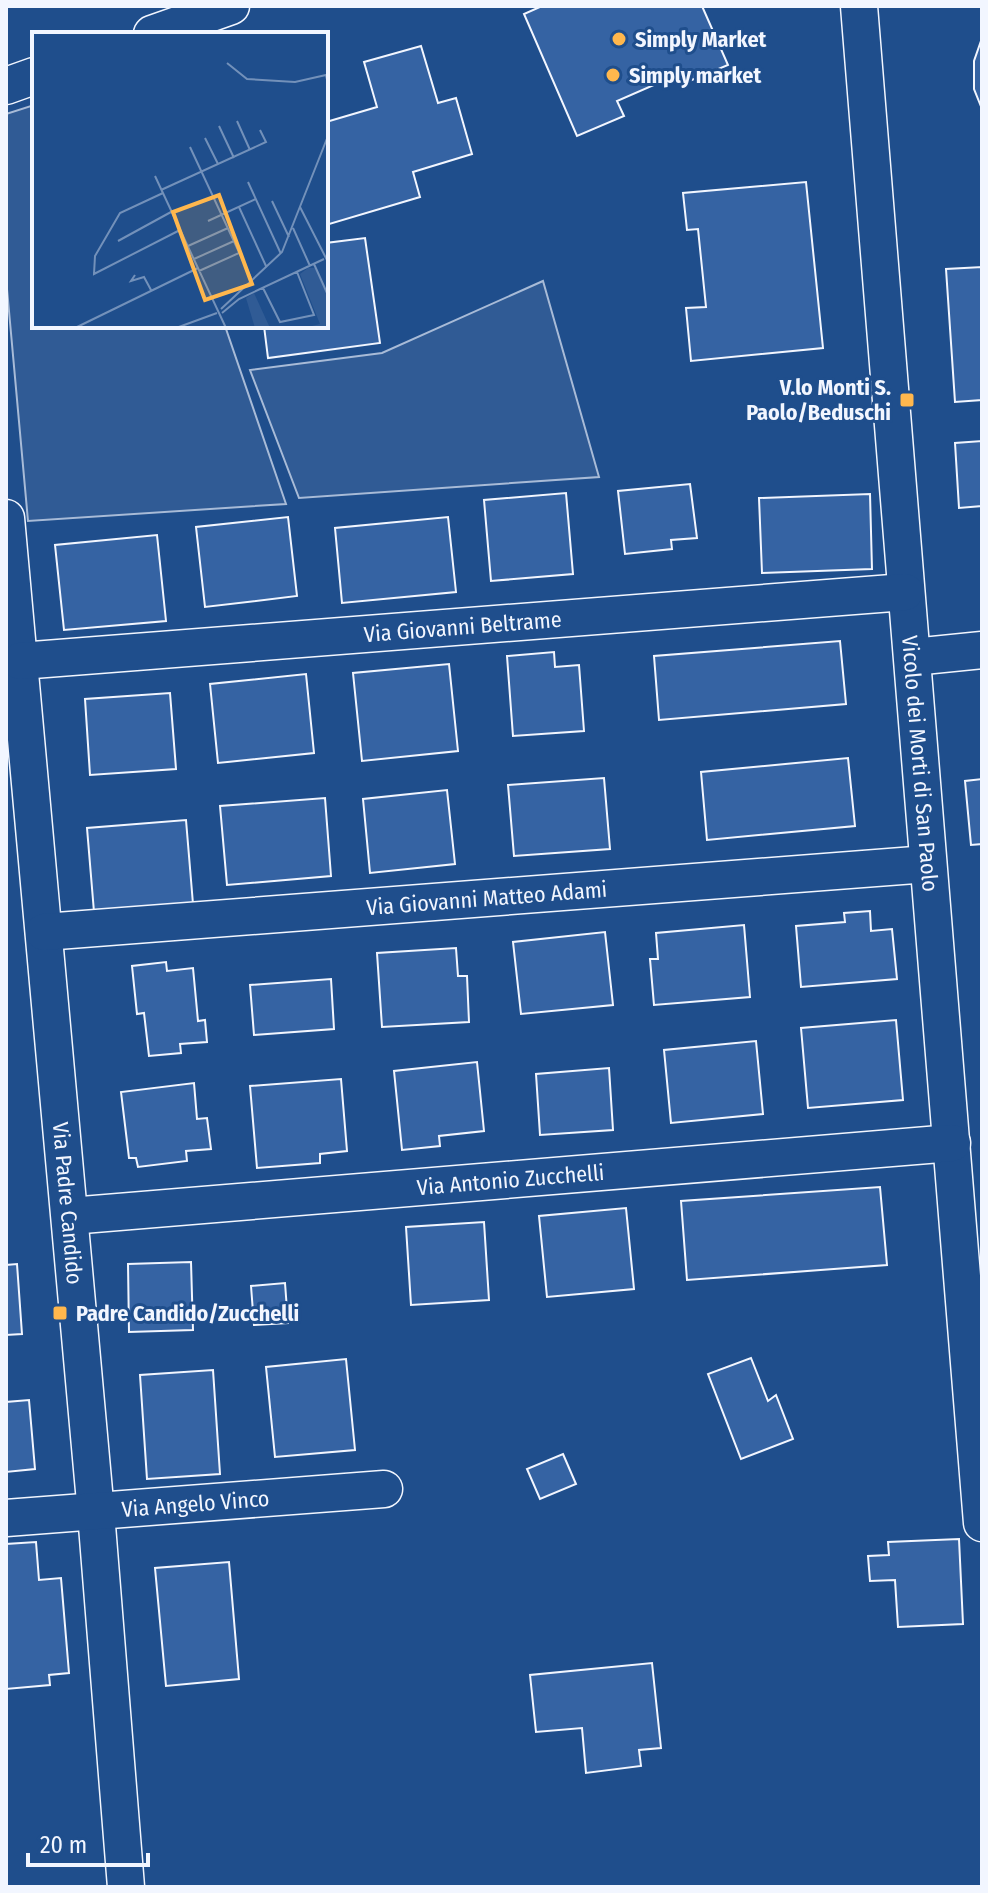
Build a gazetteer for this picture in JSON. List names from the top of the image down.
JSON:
{
  "streets": {
    "street": [
      "Via Giovanni Beltrame",
      "Vicolo dei Morti di San Paolo",
      "Via Giovanni Matteo Adami",
      "Via Antonio Zucchelli",
      "Via Padre Candido",
      "Via Angelo Vinco"
    ]
  },
  "crossings": [
    ["Via Giovanni Beltrame", "Vicolo dei Morti di San Paolo"],
    ["Via Giovanni Beltrame", "Via Padre Candido"],
    ["Vicolo dei Morti di San Paolo", "Via Giovanni Matteo Adami"],
    ["Vicolo dei Morti di San Paolo", "Via Antonio Zucchelli"],
    ["Via Giovanni Matteo Adami", "Via Padre Candido"],
    ["Via Antonio Zucchelli", "Via Padre Candido"],
    ["Via Padre Candido", "Via Angelo Vinco"]
  ],
  "places": {
    "other": ["Simply Market", "Simply market"],
    "transit": ["V.lo Monti S. Paolo/Beduschi", "Padre Candido/Zucchelli"]
  },
  "scale_bar": "20 m"
}
